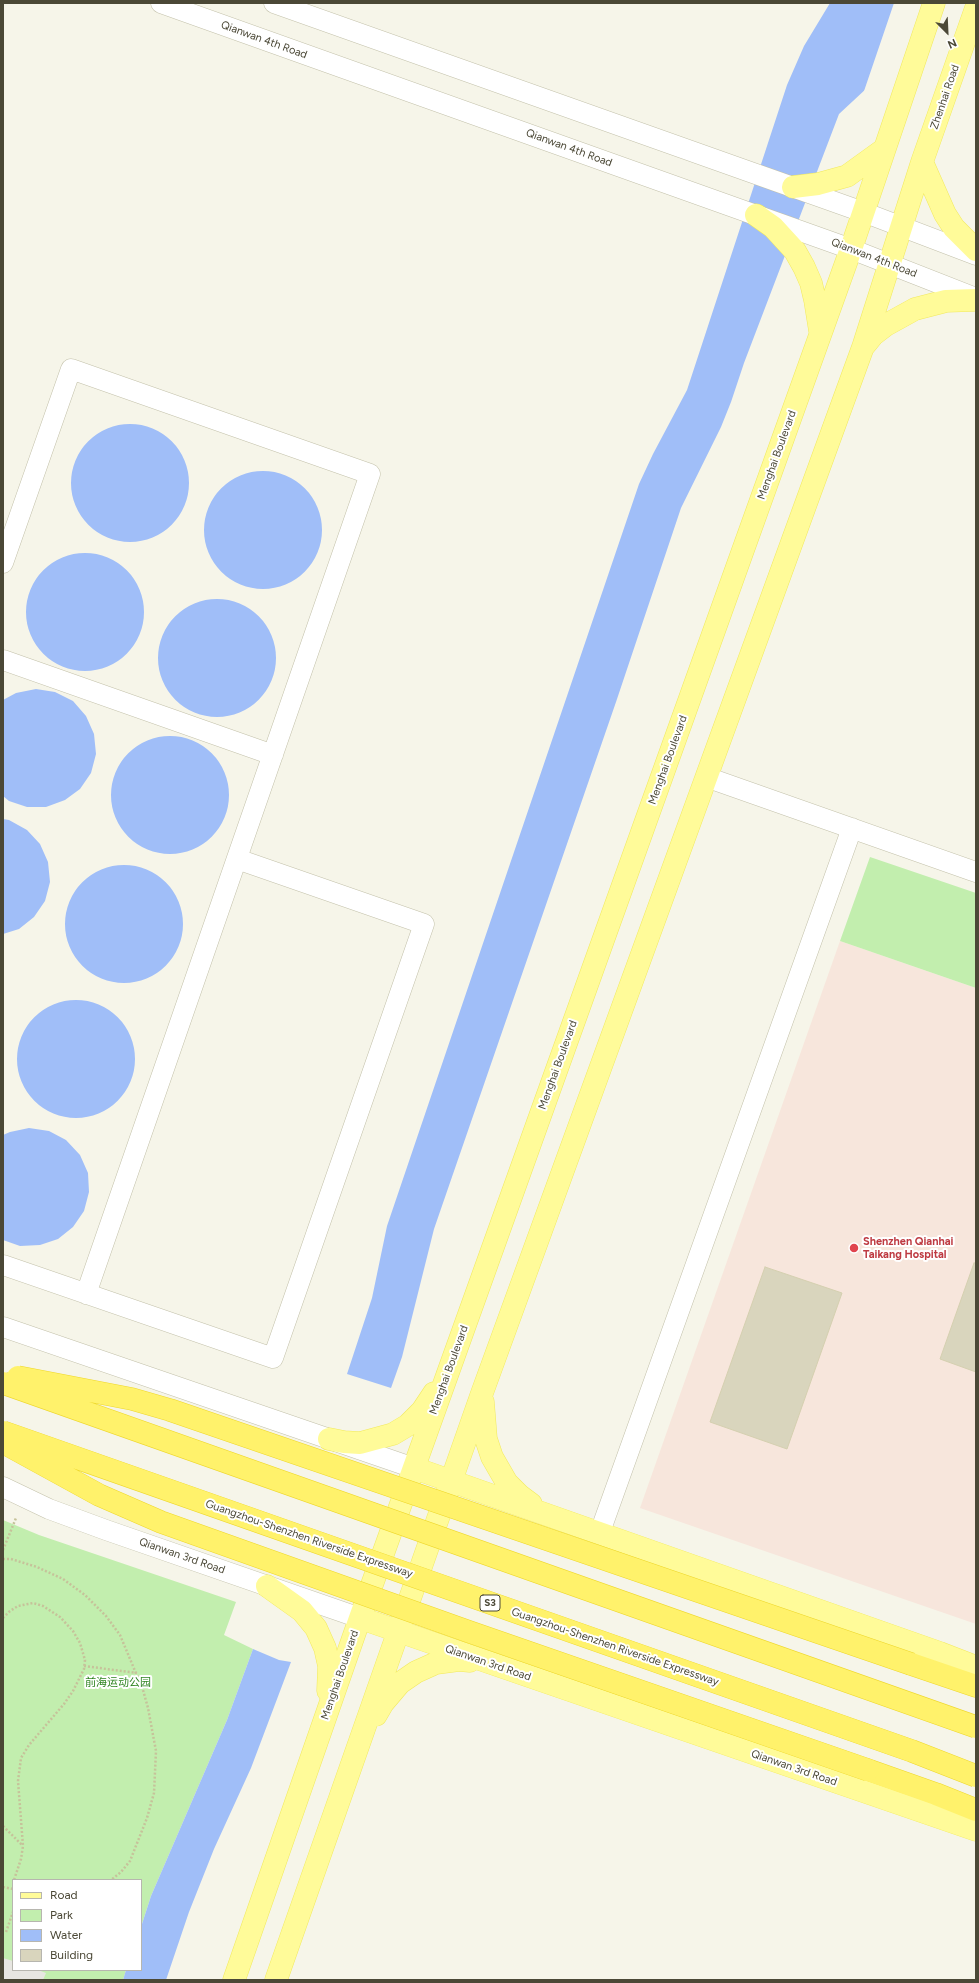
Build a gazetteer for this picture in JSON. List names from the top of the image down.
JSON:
{
  "streets": {
    "highway": ["Guangzhou-Shenzhen Riverside Expressway", "S3"],
    "main road": ["Zhenhai Road", "Menghai Boulevard", "Qianwan 3rd Road"],
    "street": ["Qianwan 4th Road"]
  },
  "crossings": [
    ["Qianwan 4th Road", "Menghai Boulevard"],
    ["Menghai Boulevard", "Qianwan 3rd Road"]
  ],
  "parks": ["前海运动公园"],
  "places": ["Shenzhen Qianhai Taikang Hospital"],
  "legend": [
    "Road",
    "Park",
    "Water",
    "Building"
  ],
  "north": "bottom right"
}
